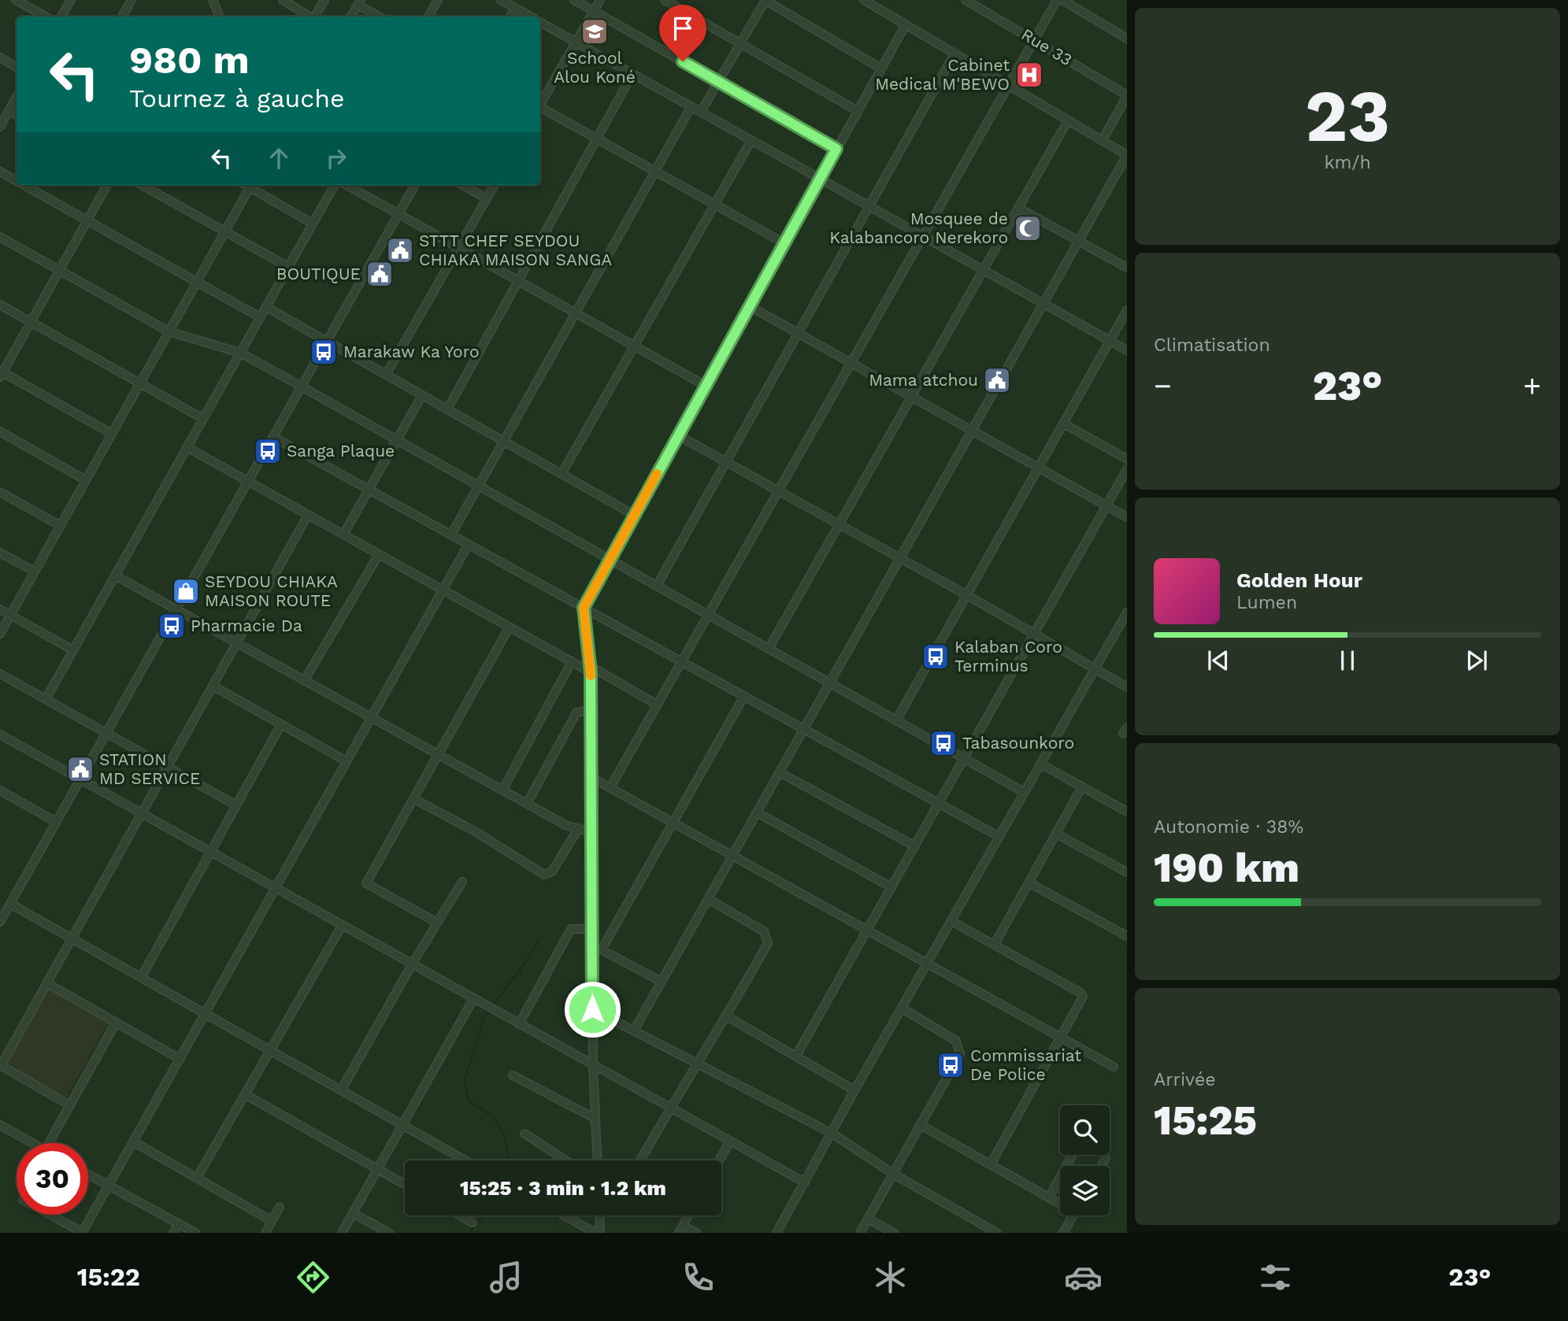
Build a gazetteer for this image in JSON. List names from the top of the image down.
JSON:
{
  "streets": {
    "street": ["Rue 33"]
  },
  "places": {
    "school or university": ["School Alou Koné"],
    "hospital": ["Cabinet Medical M'BEWO"],
    "mosque": ["Mosquee de Kalabancoro Nerekoro"],
    "public building": [
      "STTT CHEF SEYDOU CHIAKA MAISON SANGA",
      "BOUTIQUE",
      "Mama atchou",
      "STATION MD SERVICE"
    ],
    "bus stop": [
      "Marakaw Ka Yoro",
      "Sanga Plaque",
      "Pharmacie Da",
      "Kalaban Coro Terminus",
      "Tabasounkoro",
      "Commissariat De Police"
    ],
    "shop": ["SEYDOU CHIAKA MAISON ROUTE"]
  },
  "page": {
    "tile": [
      ["23", "km/h"],
      "Climatisation",
      ["Autonomie · 38%", "190 km"],
      ["Arrivée", "15:25"]
    ],
    "turn": ["980 m", "Tournez à gauche"],
    "heat": ["−", "23°", "+"],
    "song": ["Golden Hour", "Lumen"],
    "limit": "30",
    "trip": "15:25 · 3 min · 1.2 km",
    "tabs": ["15:22", "23°"]
  }
}
